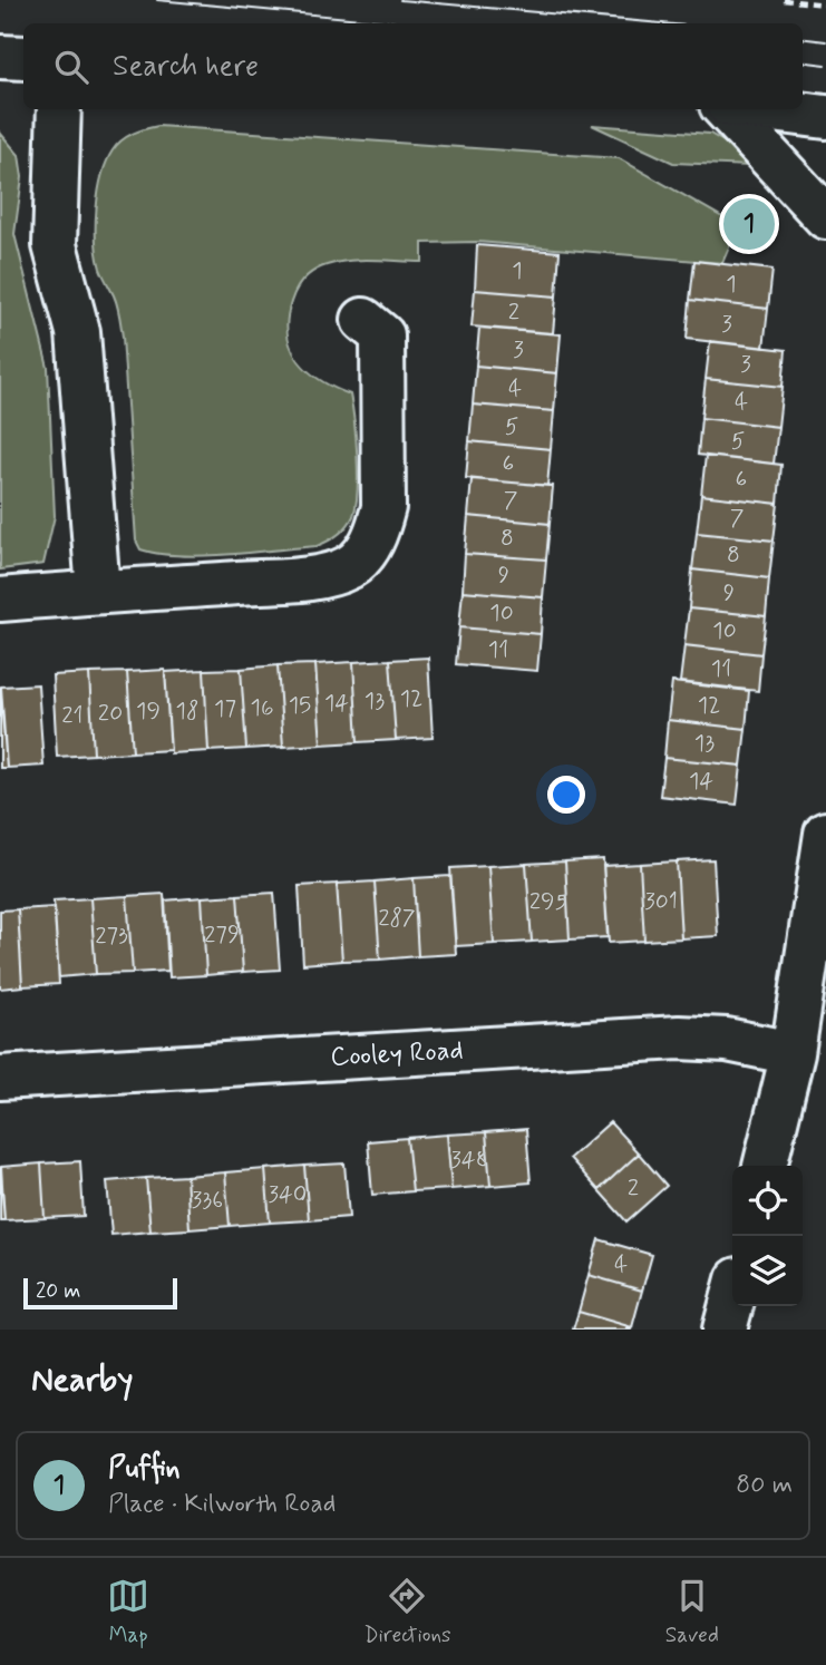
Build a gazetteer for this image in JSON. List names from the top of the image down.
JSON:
{
  "streets": {
    "street": ["Cooley Road"]
  },
  "house_numbers": [
    "1",
    "1",
    "2",
    "3",
    "3",
    "3",
    "4",
    "4",
    "5",
    "5",
    "6",
    "6",
    "7",
    "7",
    "8",
    "8",
    "9",
    "9",
    "10",
    "10",
    "11",
    "11",
    "12",
    "13",
    "14",
    "15",
    "12",
    "16",
    "17",
    "19",
    "18",
    "20",
    "21",
    "13",
    "14",
    "295",
    "301",
    "287",
    "279",
    "273",
    "348",
    "2",
    "340",
    "336",
    "4"
  ],
  "scale_bar": "20 m",
  "page": {
    "search": "Search here",
    "pins": "1",
    "scale": "20 m",
    "heading": "Nearby",
    "list": [
      {
        "mark": "1",
        "name": "Puffin",
        "note": "Place · Kilworth Road",
        "value": "80 m"
      }
    ],
    "nav": ["Map", "Directions", "Saved"]
  }
}
